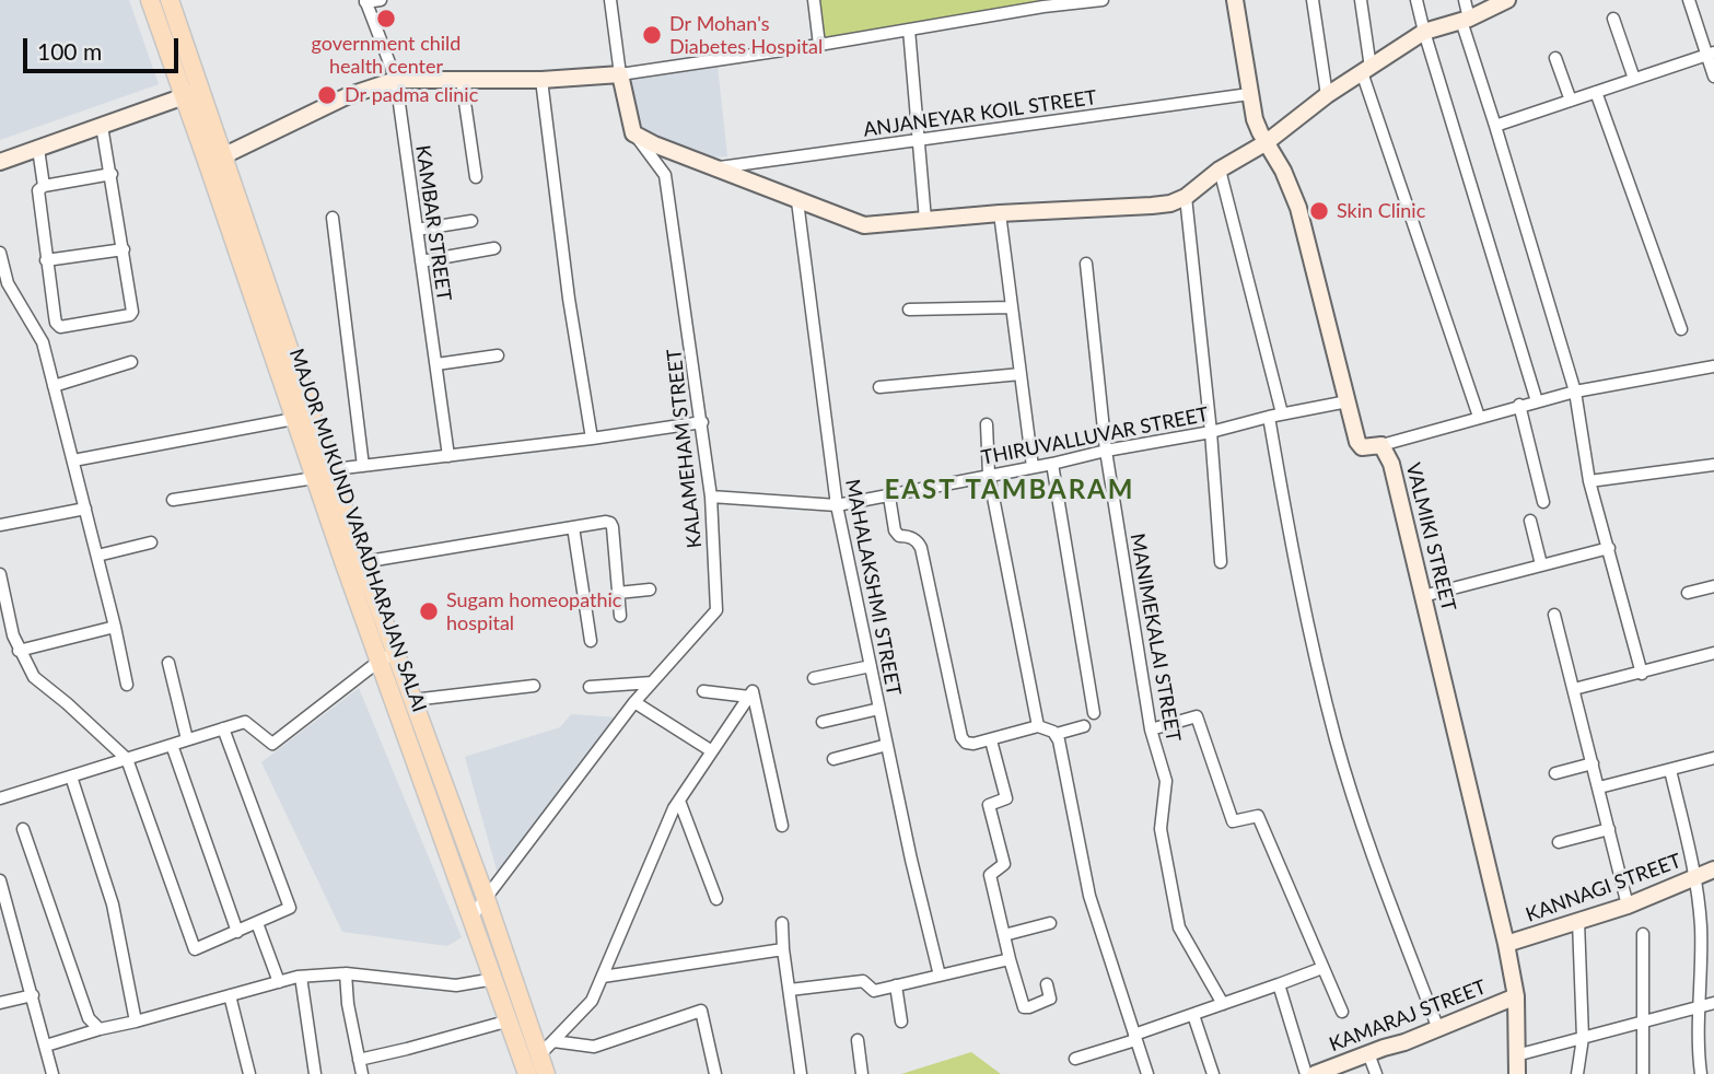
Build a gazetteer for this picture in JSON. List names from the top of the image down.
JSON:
{
  "streets": {
    "main road": ["MAJOR MUKUND VARADHARAJAN SALAI"],
    "street": [
      "ANJANEYAR KOIL STREET",
      "KAMBAR STREET",
      "THIRUVALLUVAR STREET",
      "KALAMEHAM STREET",
      "VALMIKI STREET",
      "MAHALAKSHMI STREET",
      "MANIMEKALAI STREET",
      "KANNAGI STREET",
      "KAMARAJ STREET"
    ]
  },
  "crossings": [
    ["THIRUVALLUVAR STREET", "KALAMEHAM STREET"],
    ["THIRUVALLUVAR STREET", "MAHALAKSHMI STREET"],
    ["THIRUVALLUVAR STREET", "MANIMEKALAI STREET"],
    ["KALAMEHAM STREET", "MAJOR MUKUND VARADHARAJAN SALAI"],
    ["VALMIKI STREET", "KANNAGI STREET"],
    ["VALMIKI STREET", "KAMARAJ STREET"]
  ],
  "districts": ["EAST TAMBARAM"],
  "places": [
    "government child health center",
    "Dr Mohan's Diabetes Hospital",
    "Dr padma clinic",
    "Skin Clinic",
    "Sugam homeopathic hospital"
  ],
  "scale_bar": "100 m"
}
